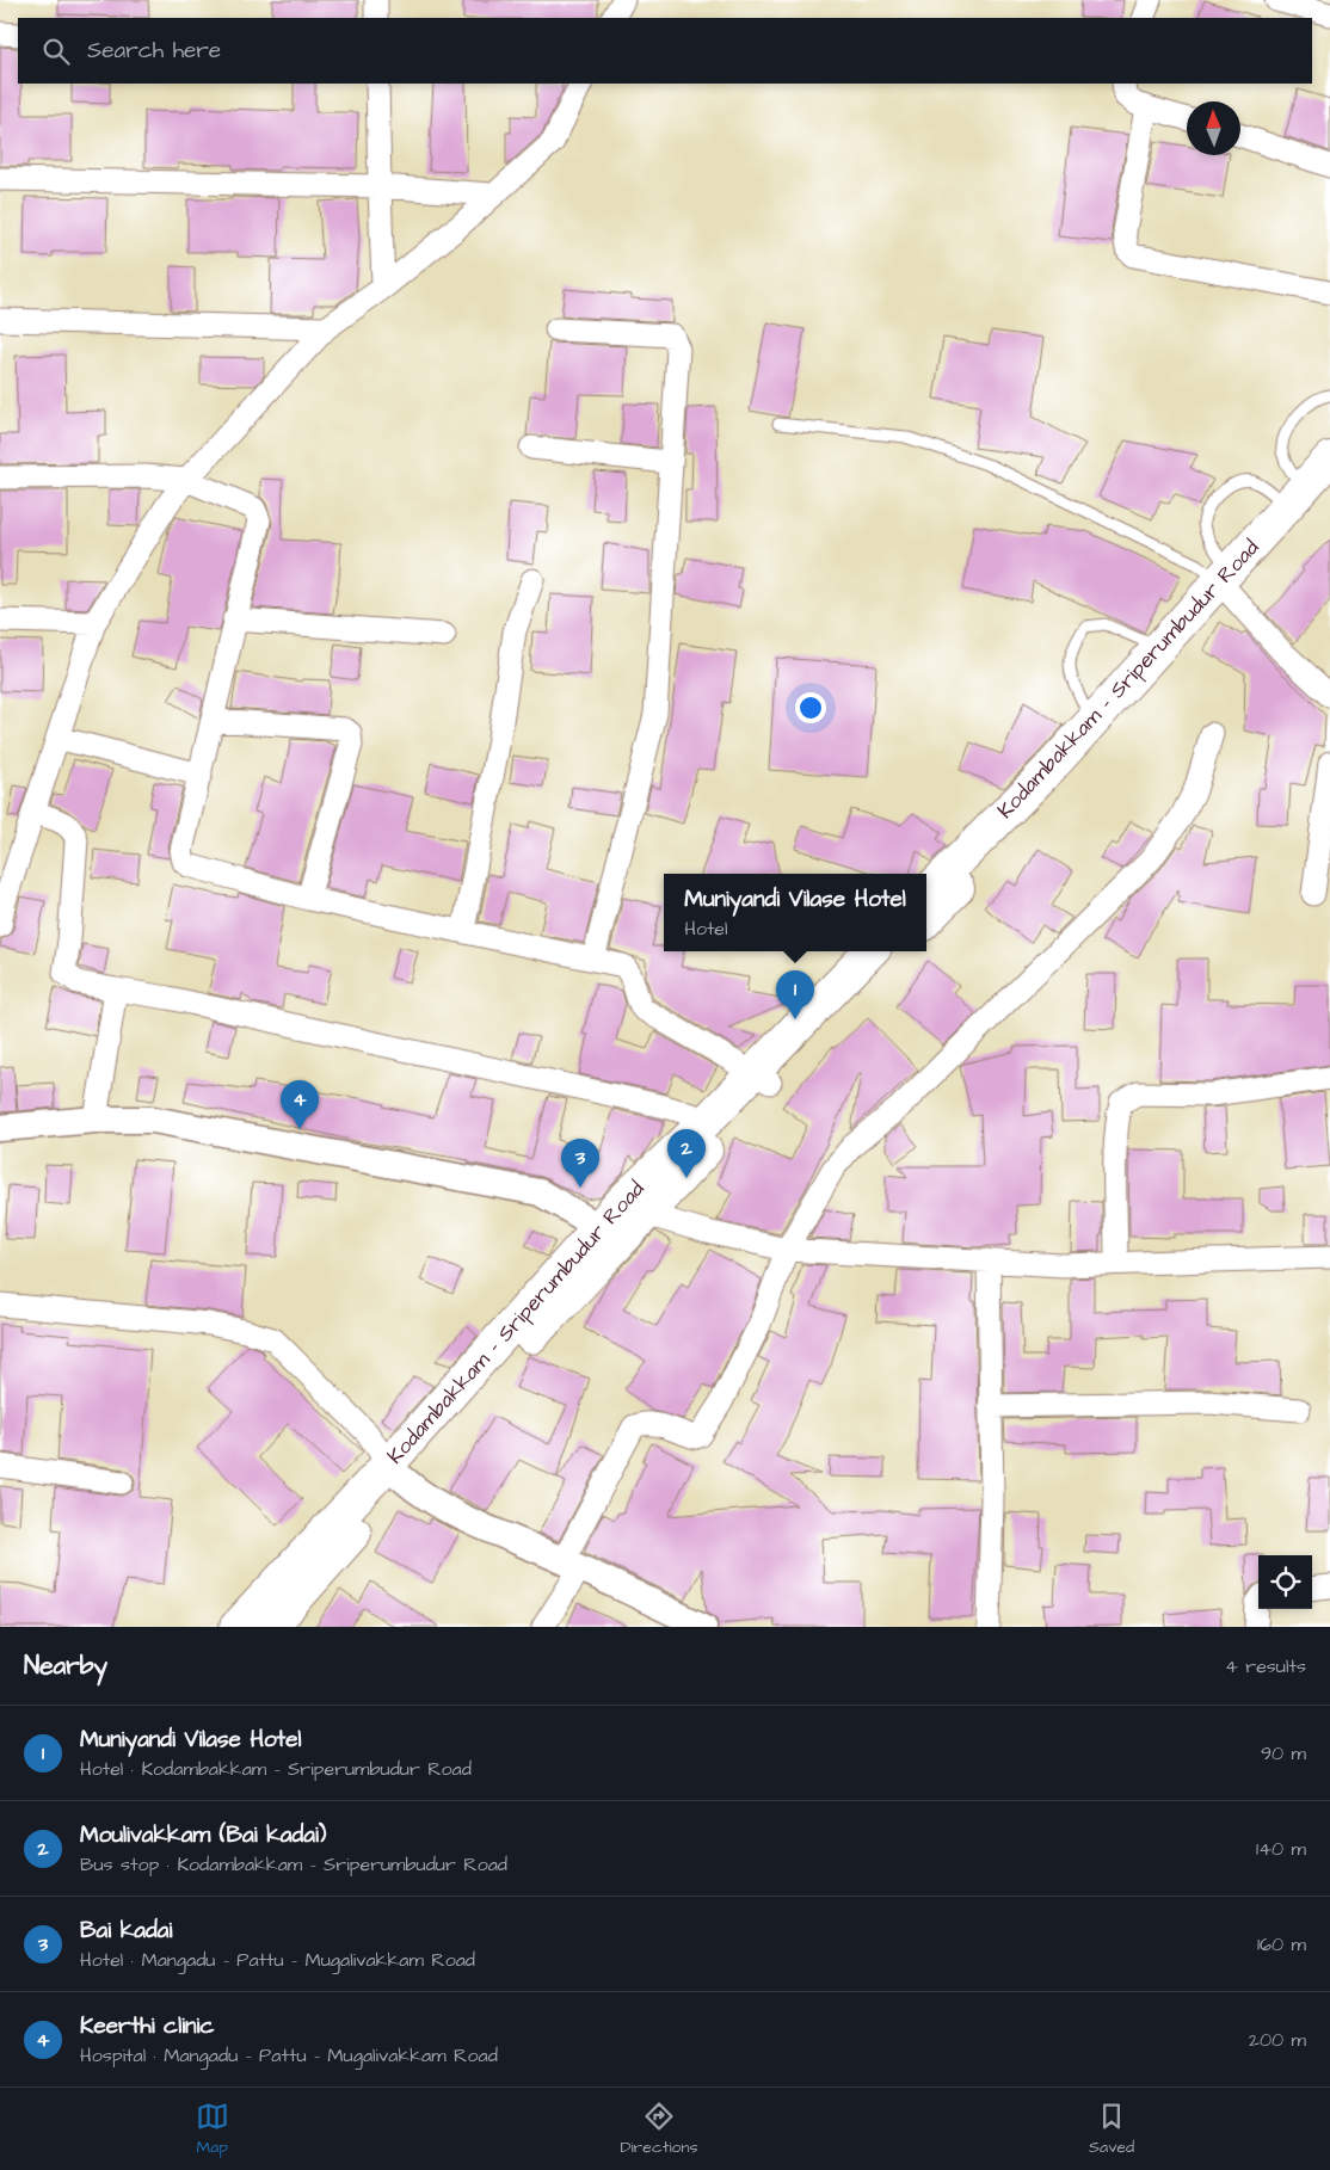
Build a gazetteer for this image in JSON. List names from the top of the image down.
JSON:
{
  "streets": {
    "main road": ["Kodambakkam – Sriperumbudur Road"]
  },
  "north": "top",
  "page": {
    "search": "Search here",
    "popup": ["Muniyandi Vilase Hotel", "Hotel"],
    "pins": [
      "1",
      "4",
      "2",
      "3"
    ],
    "heading": ["Nearby", "4 results"],
    "list": [
      {
        "mark": "1",
        "name": "Muniyandi Vilase Hotel",
        "note": "Hotel · Kodambakkam – Sriperumbudur Road",
        "value": "90 m"
      },
      {
        "mark": "2",
        "name": "Moulivakkam (Bai kadai)",
        "note": "Bus stop · Kodambakkam – Sriperumbudur Road",
        "value": "140 m"
      },
      {
        "mark": "3",
        "name": "Bai kadai",
        "note": "Hotel · Mangadu - Pattu - Mugalivakkam Road",
        "value": "160 m"
      },
      {
        "mark": "4",
        "name": "Keerthi clinic",
        "note": "Hospital · Mangadu - Pattu - Mugalivakkam Road",
        "value": "200 m"
      }
    ],
    "nav": ["Map", "Directions", "Saved"]
  }
}
